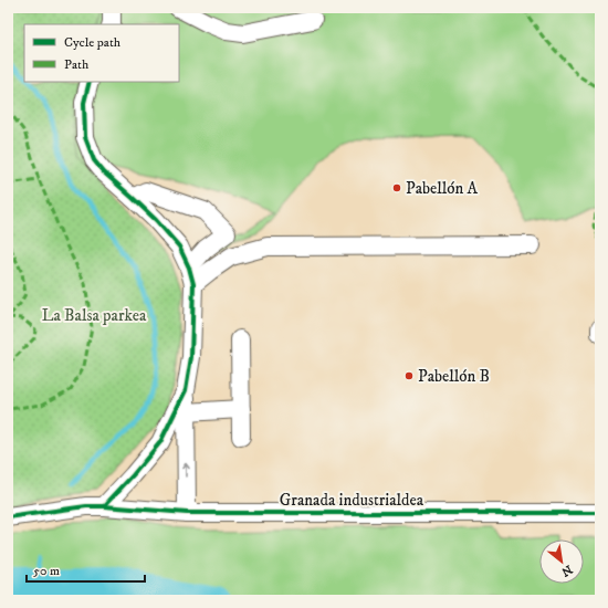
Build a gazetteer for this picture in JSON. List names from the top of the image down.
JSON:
{
  "streets": {
    "street": ["Granada industrialdea"]
  },
  "parks": ["La Balsa parkea"],
  "places": ["Pabellón A", "Pabellón B"],
  "legend": ["Cycle path", "Path"],
  "scale_bar": "50 m",
  "north": "bottom right"
}
